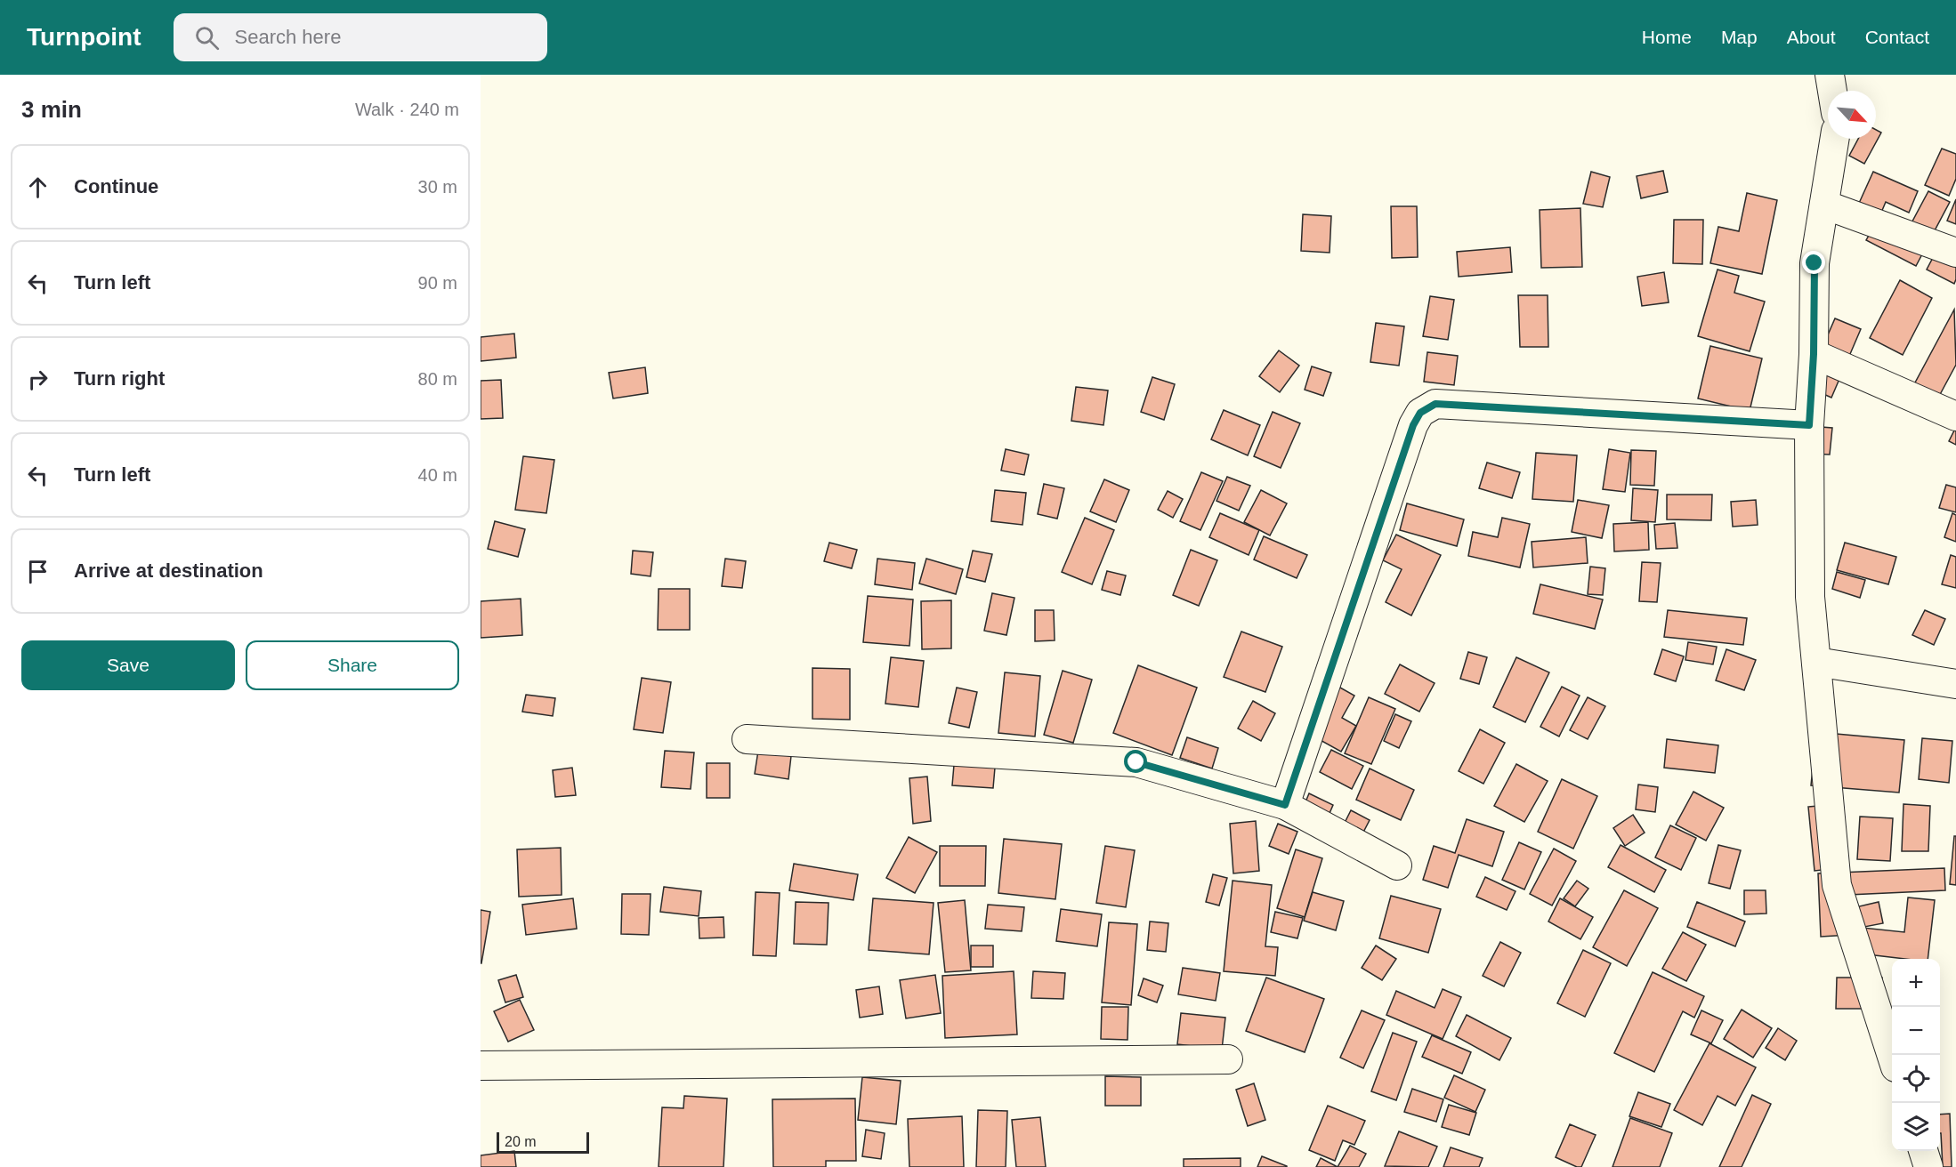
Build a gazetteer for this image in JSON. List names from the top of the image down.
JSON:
{
  "scale_bar": "20 m",
  "north": "bottom right",
  "page": {
    "header": "Turnpoint",
    "search": "Search here",
    "nav": [
      "Home",
      "Map",
      "About",
      "Contact"
    ],
    "heading": ["3 min", "Walk · 240 m"],
    "list": [
      ["Continue", "30 m"],
      ["Turn left", "90 m"],
      ["Turn right", "80 m"],
      ["Turn left", "40 m"],
      "Arrive at destination"
    ],
    "buttons": ["Save", "Share"],
    "map_buttons": ["+", "−"],
    "scale": "20 m"
  }
}
